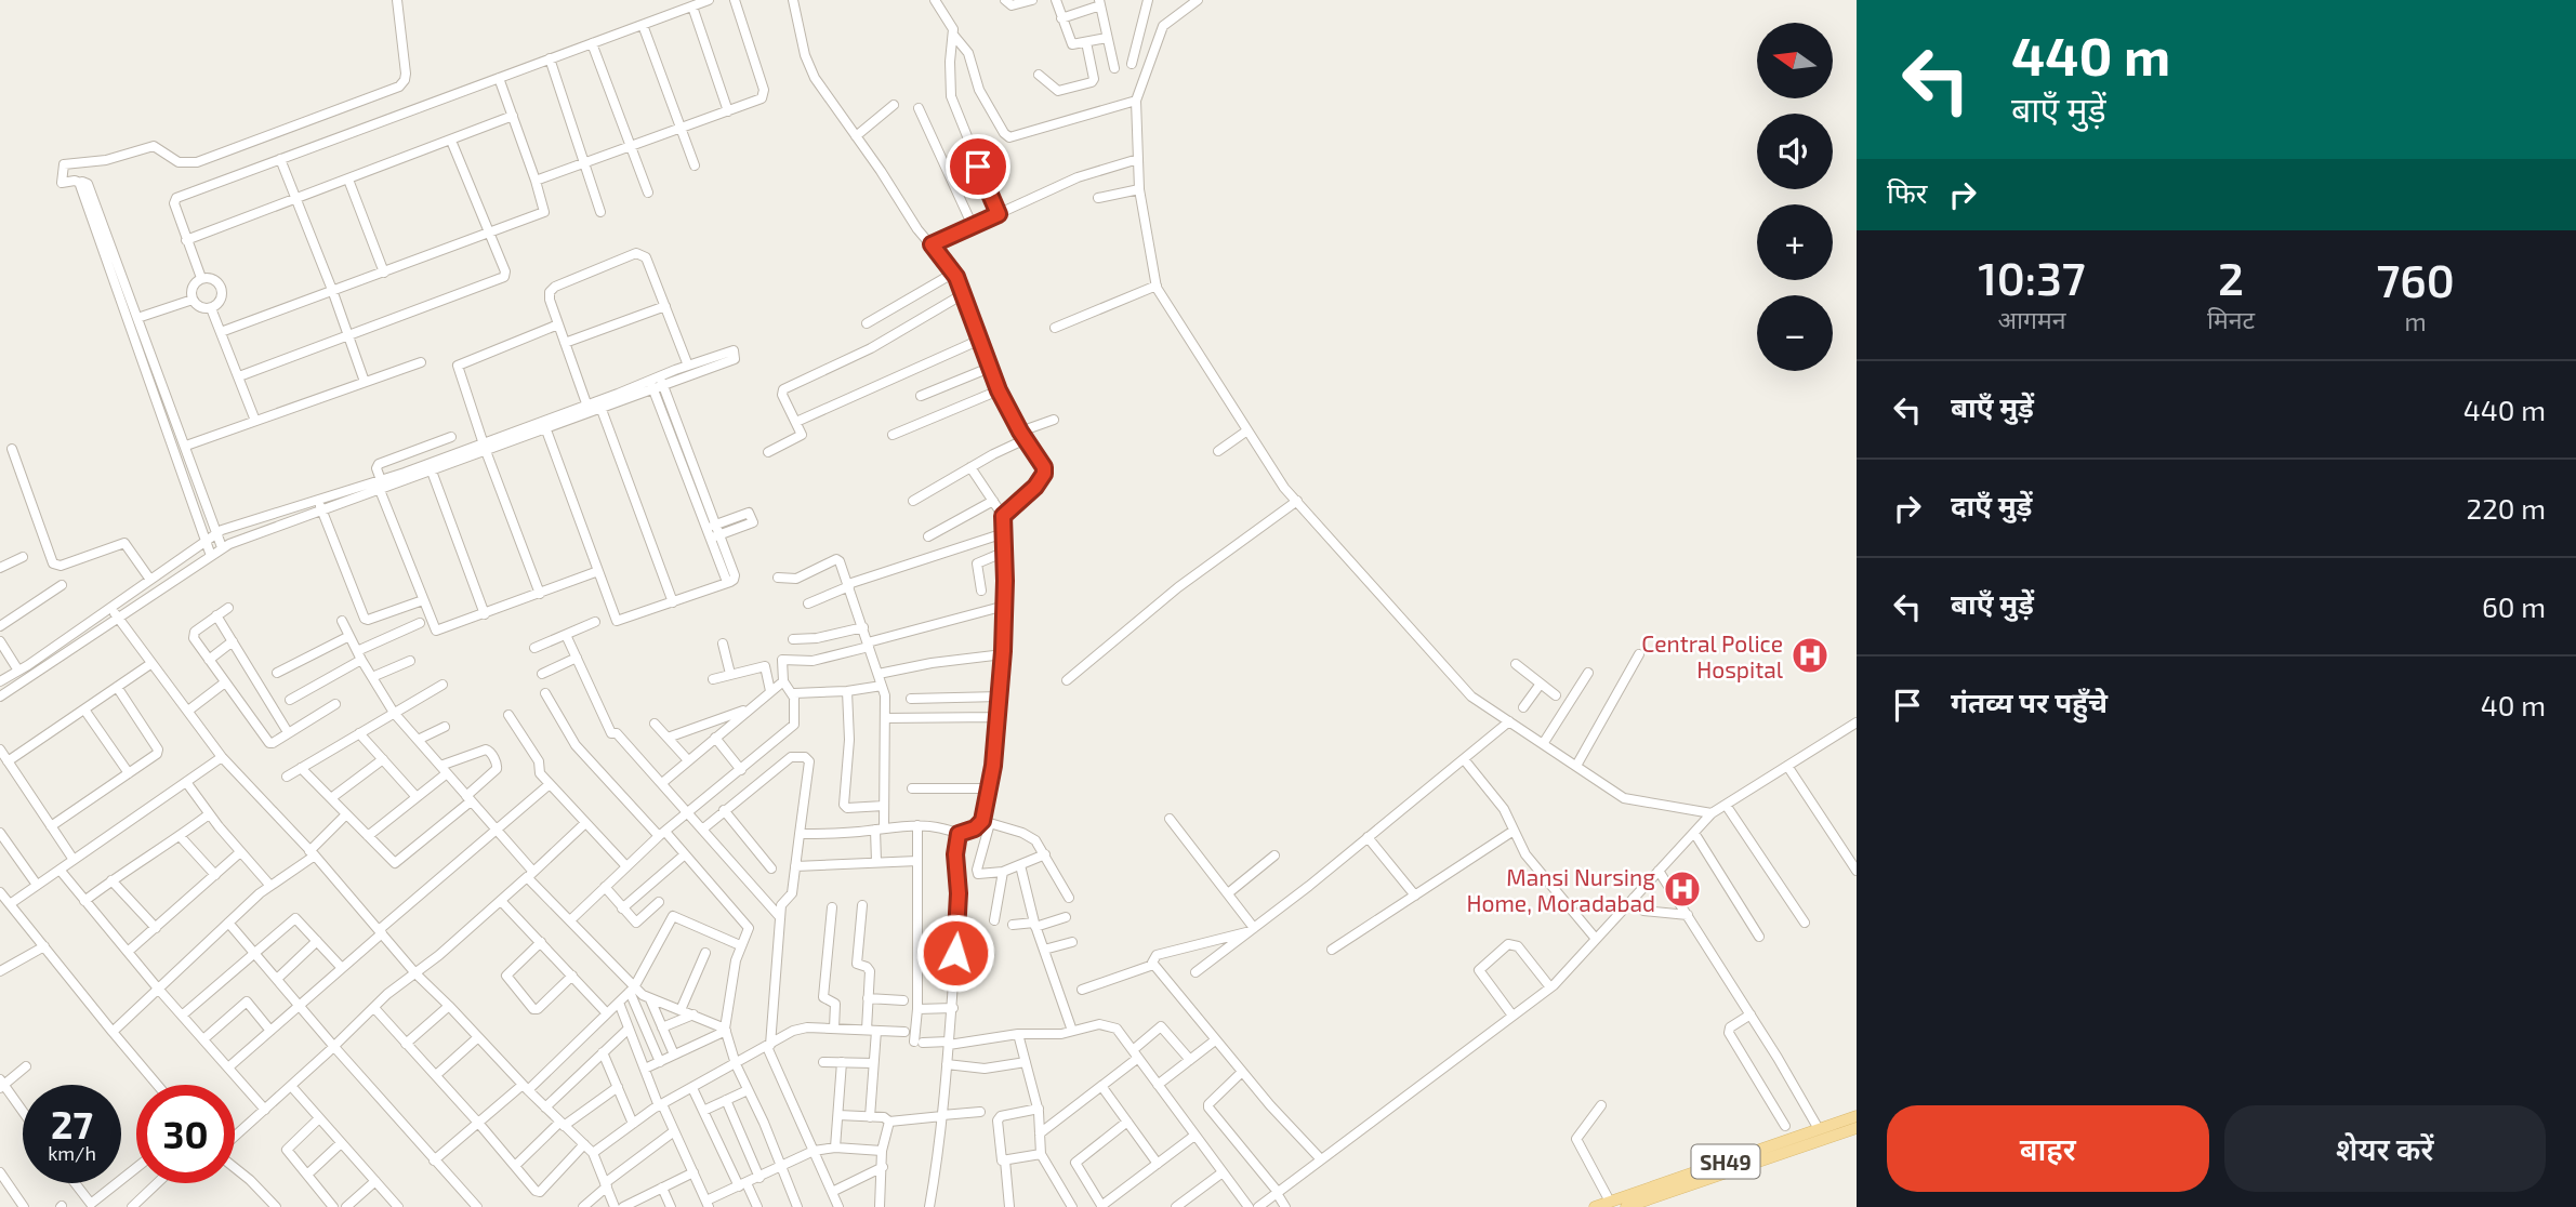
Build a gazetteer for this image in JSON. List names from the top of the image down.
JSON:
{
  "streets": {
    "main road": ["SH49"]
  },
  "places": {
    "hospital": ["Central Police Hospital", "Mansi Nursing Home, Moradabad"]
  },
  "north": "left",
  "page": {
    "turn": ["440 m", "बाएँ मुड़ें"],
    "map_buttons": ["+", "−"],
    "then": "फिर",
    "eta": [
      "10:37",
      "आगमन",
      "2",
      "मिनट",
      "760",
      "m"
    ],
    "list": [
      {
        "name": "बाएँ मुड़ें",
        "value": "440 m"
      },
      {
        "name": "दाएँ मुड़ें",
        "value": "220 m"
      },
      {
        "name": "बाएँ मुड़ें",
        "value": "60 m"
      },
      {
        "name": "गंतव्य पर पहुँचे",
        "value": "40 m"
      }
    ],
    "speed": "27 km/h",
    "limit": "30",
    "buttons": ["बाहर", "शेयर करें"]
  }
}
